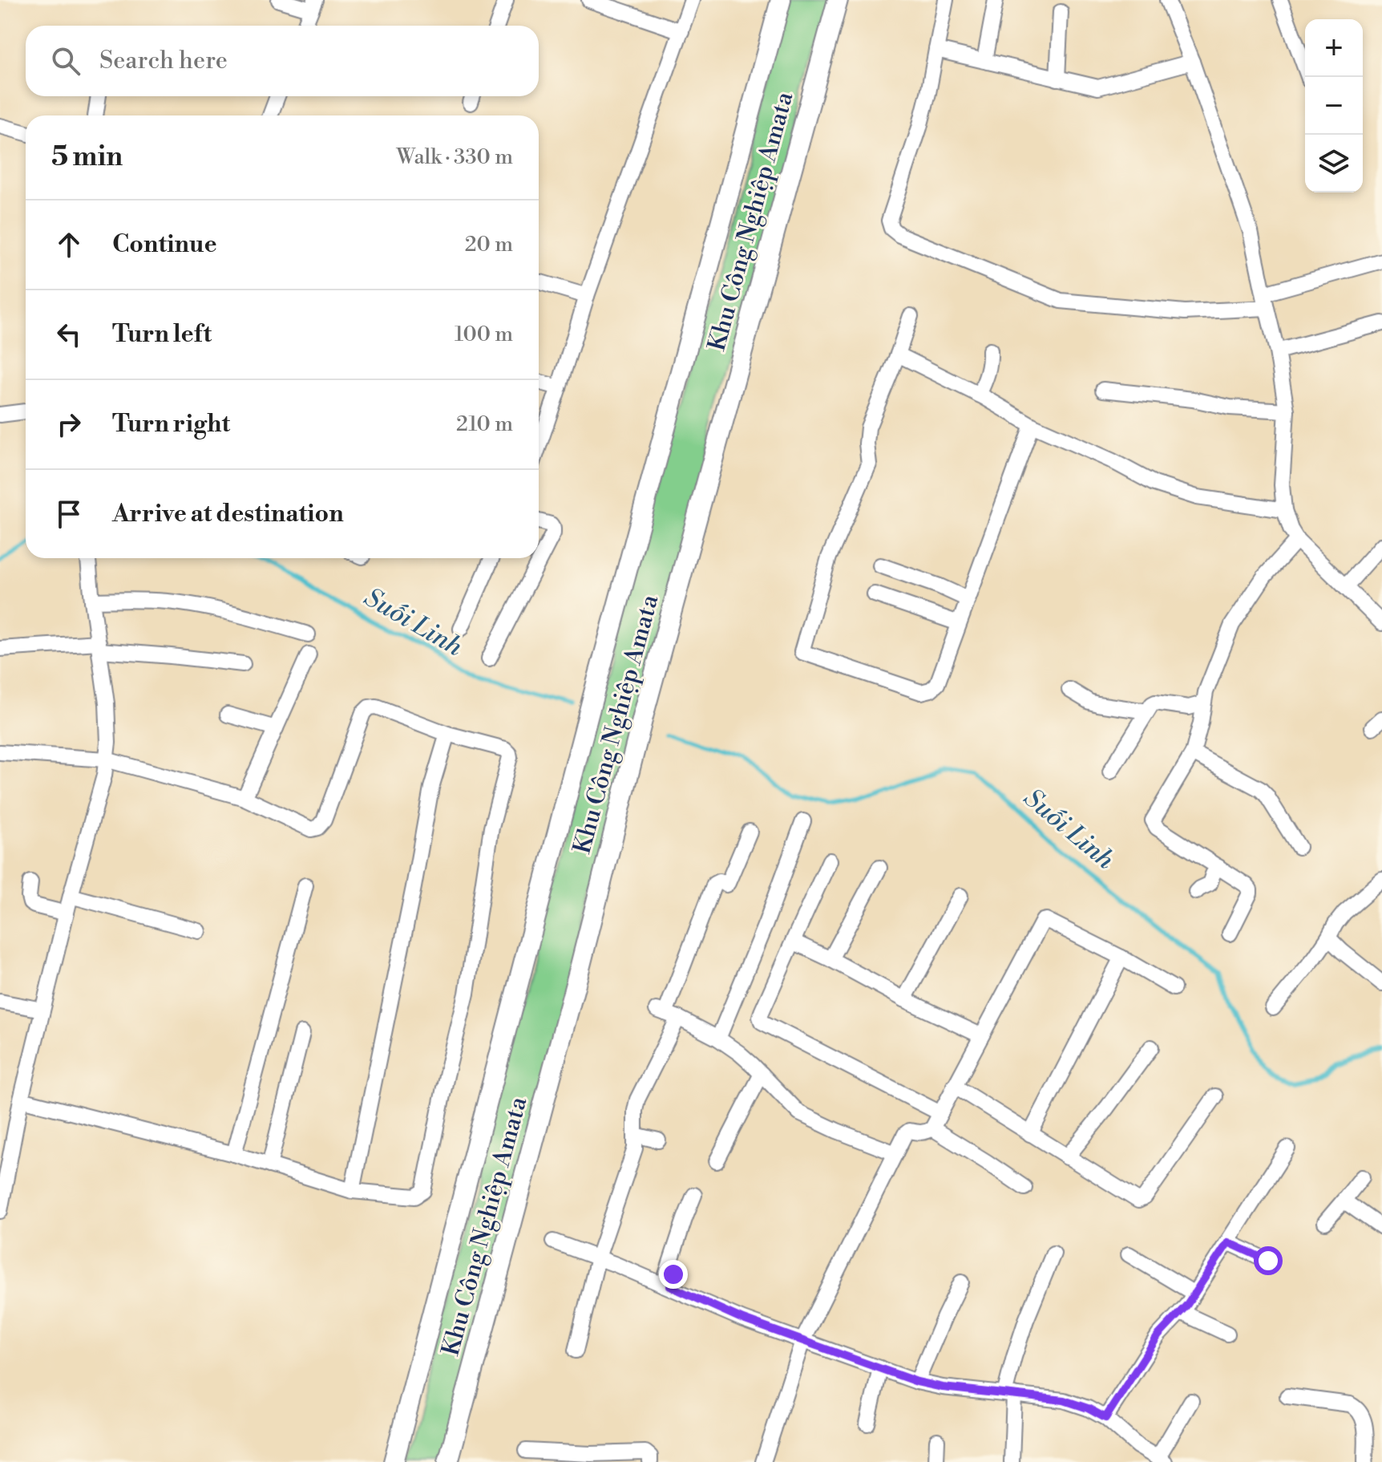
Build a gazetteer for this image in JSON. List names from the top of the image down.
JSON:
{
  "streets": {
    "street": ["Khu Công Nghiệp Amata"]
  },
  "water": ["Suối Linh"],
  "page": {
    "map_buttons": ["+", "−"],
    "search": "Search here",
    "heading": ["5 min", "Walk · 330 m"],
    "list": [
      ["Continue", "20 m"],
      ["Turn left", "100 m"],
      ["Turn right", "210 m"],
      "Arrive at destination"
    ]
  }
}
